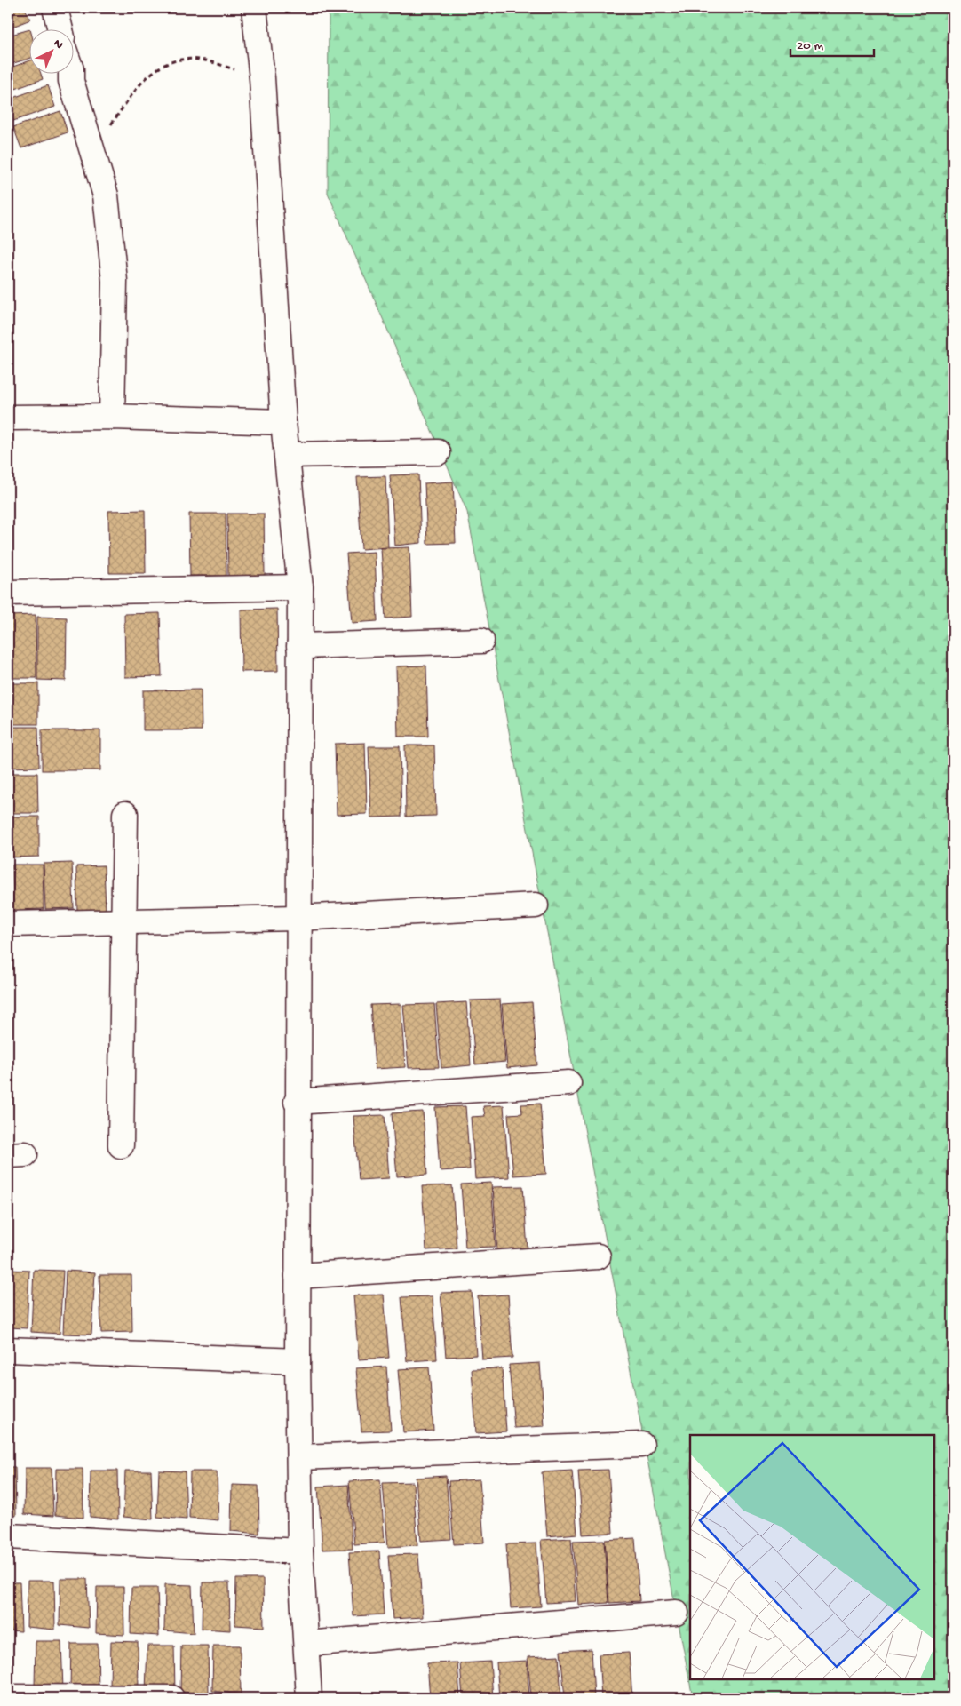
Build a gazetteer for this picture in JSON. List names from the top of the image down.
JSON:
{
  "scale_bar": "20 m",
  "north": "top right"
}
